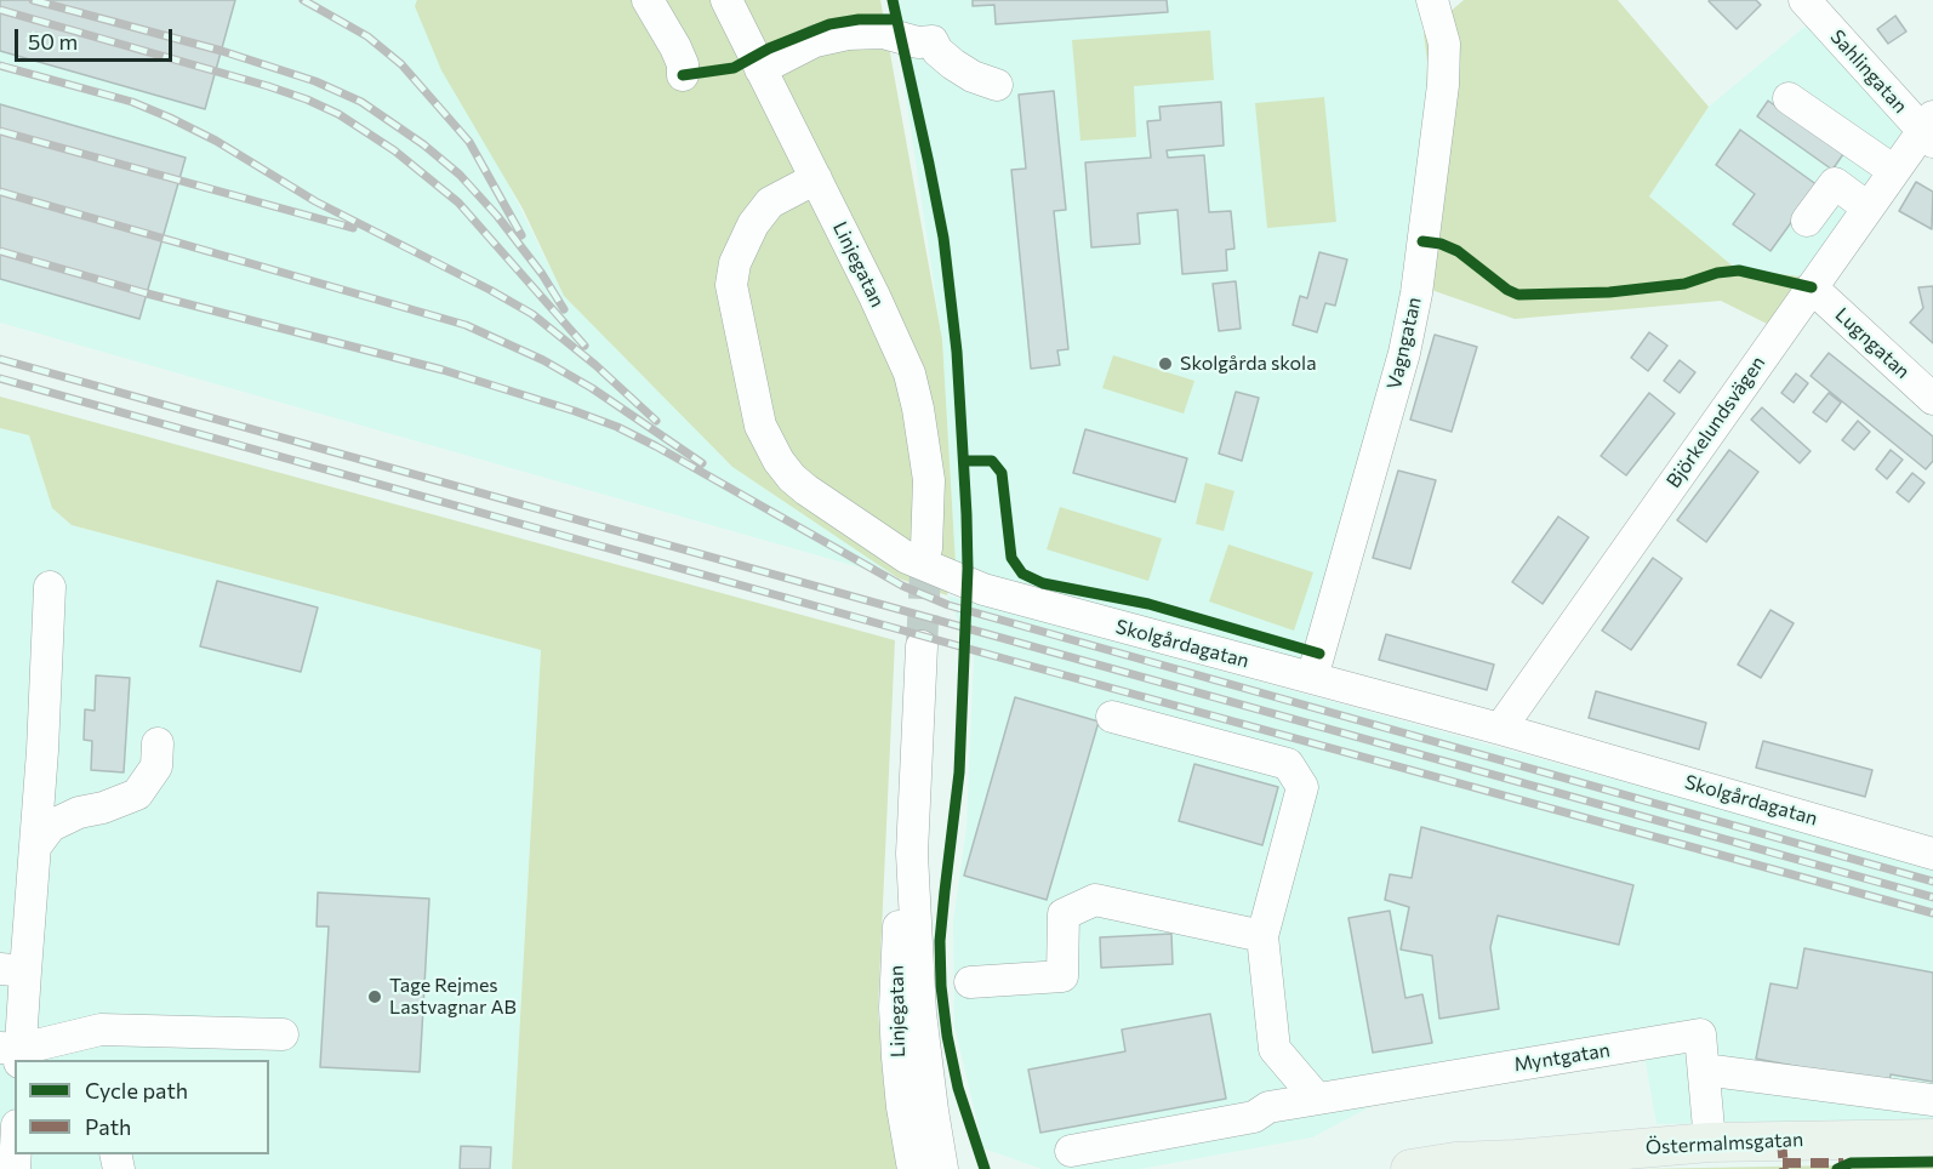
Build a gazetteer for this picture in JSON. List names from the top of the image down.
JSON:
{
  "streets": {
    "main road": ["Östermalmsgatan"],
    "street": [
      "Sahlingatan",
      "Linjegatan",
      "Vagngatan",
      "Lugngatan",
      "Björkelundsvägen",
      "Skolgårdagatan",
      "Myntgatan"
    ]
  },
  "crossings": [
    ["Sahlingatan", "Björkelundsvägen"],
    ["Linjegatan", "Skolgårdagatan"],
    ["Vagngatan", "Skolgårdagatan"],
    ["Lugngatan", "Björkelundsvägen"],
    ["Björkelundsvägen", "Skolgårdagatan"],
    ["Myntgatan", "Östermalmsgatan"]
  ],
  "places": ["Skolgårda skola", "Tage Rejmes Lastvagnar AB"],
  "legend": ["Cycle path", "Path"],
  "scale_bar": "50 m"
}
